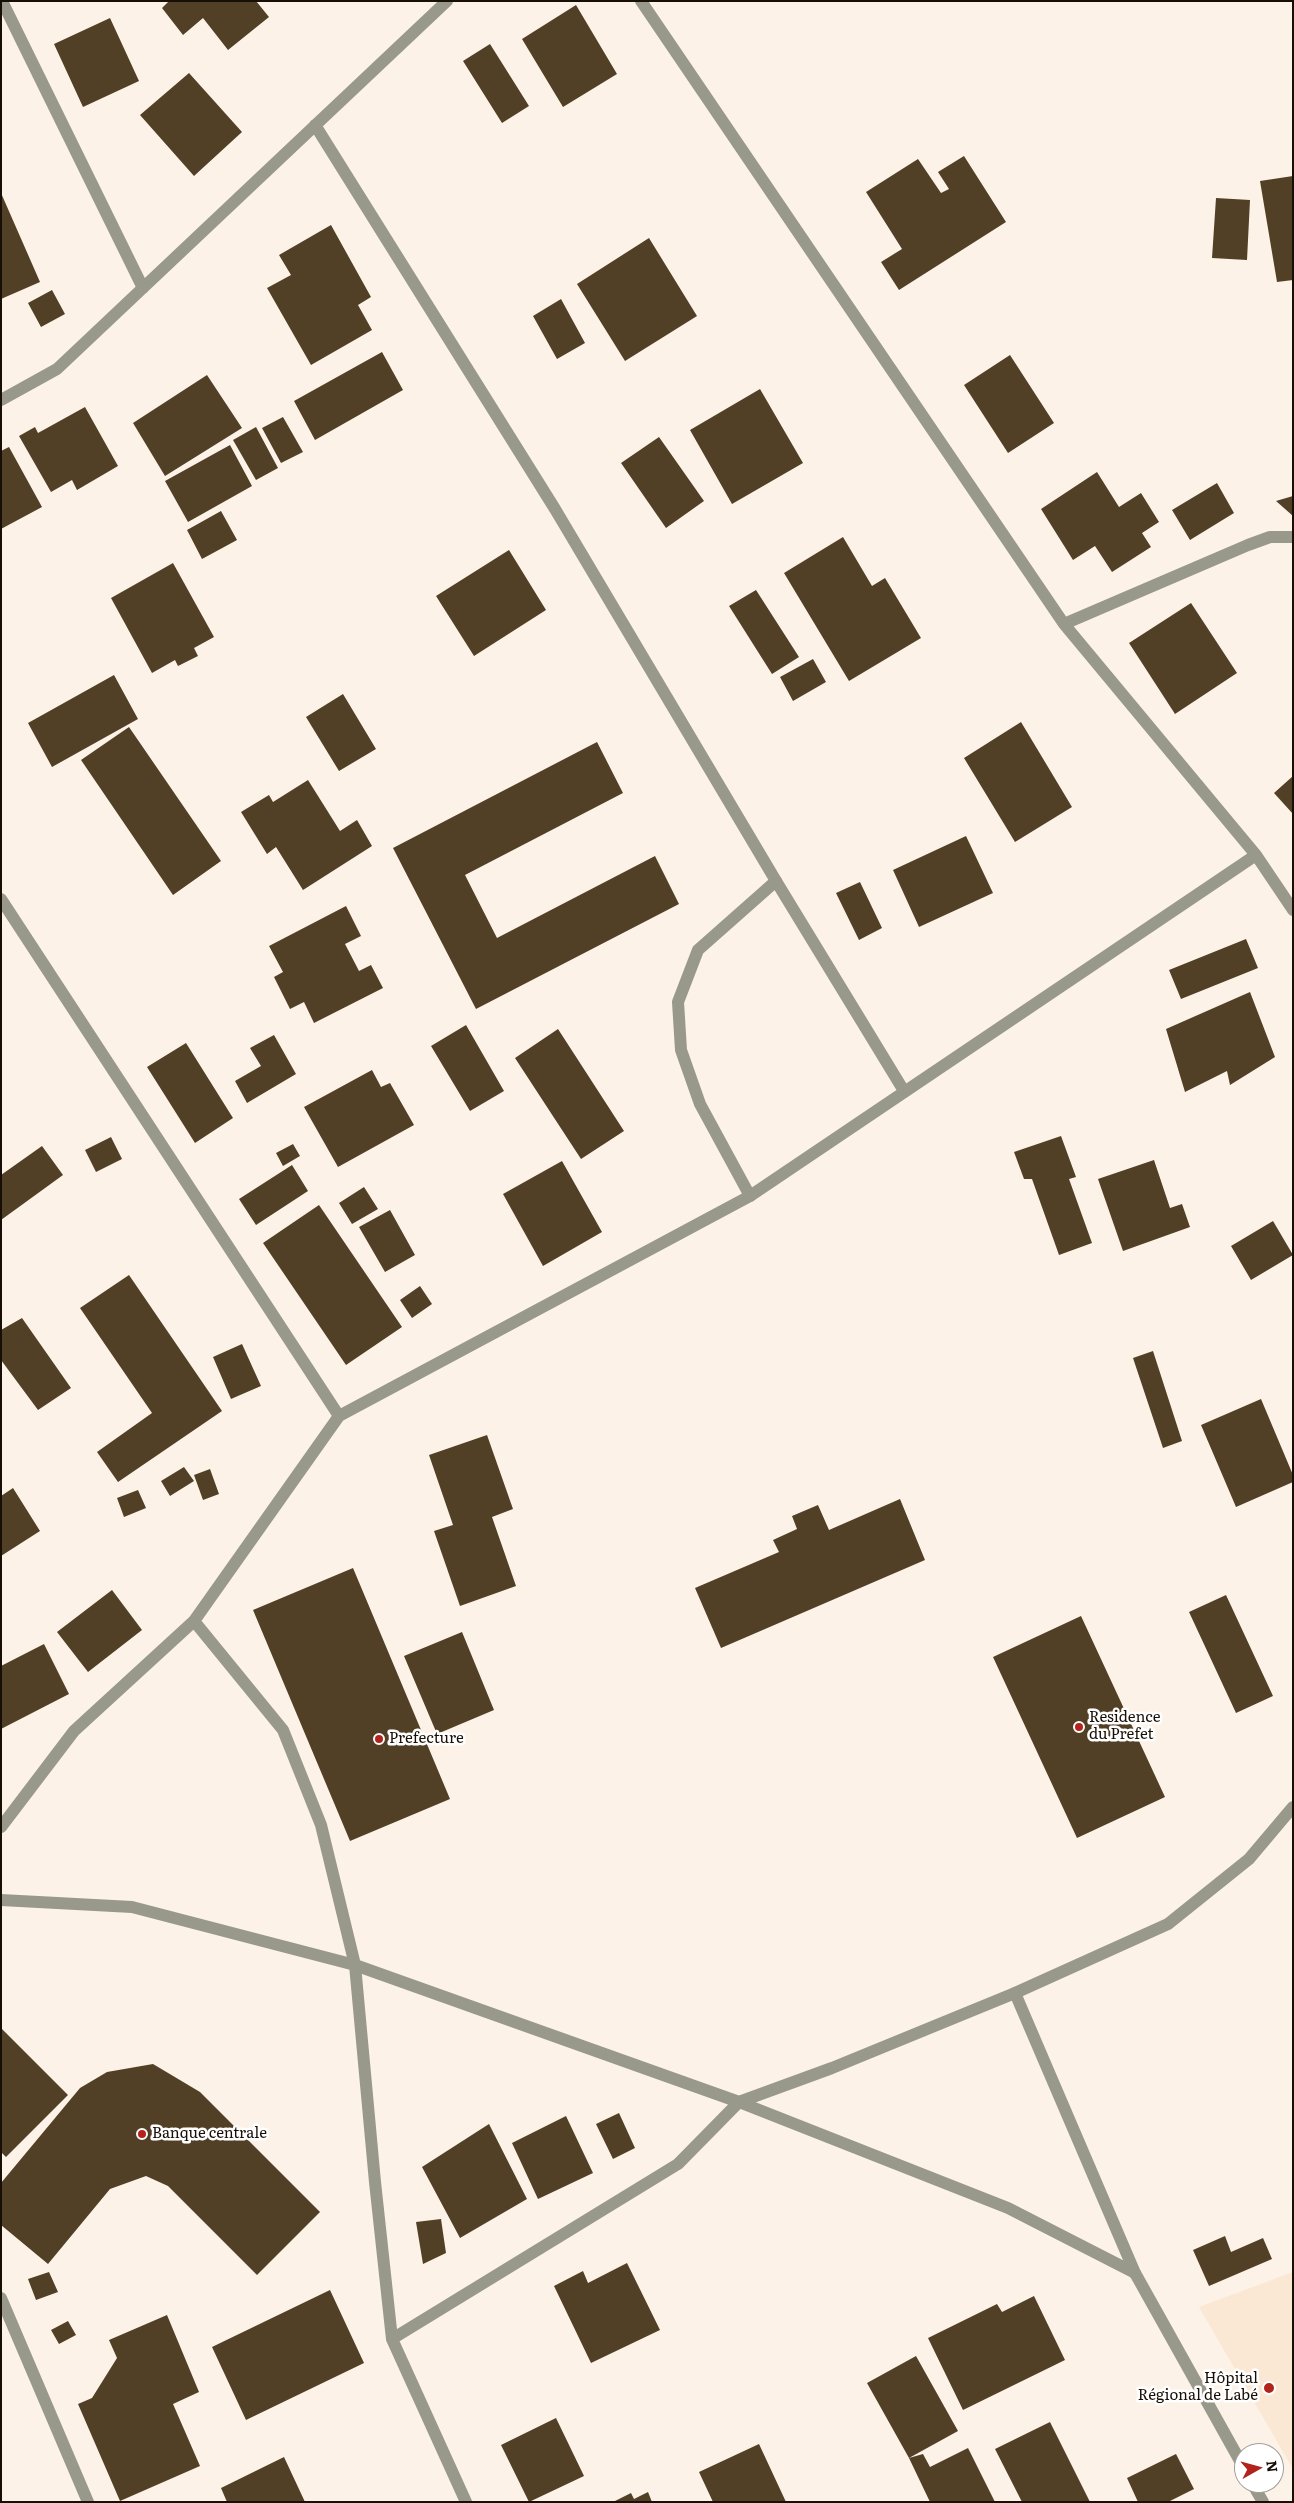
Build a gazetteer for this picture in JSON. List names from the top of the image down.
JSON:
{
  "places": [
    "Residence du Prefet",
    "Prefecture",
    "Banque centrale",
    "Hôpital Régional de Labé"
  ],
  "north": "right"
}
